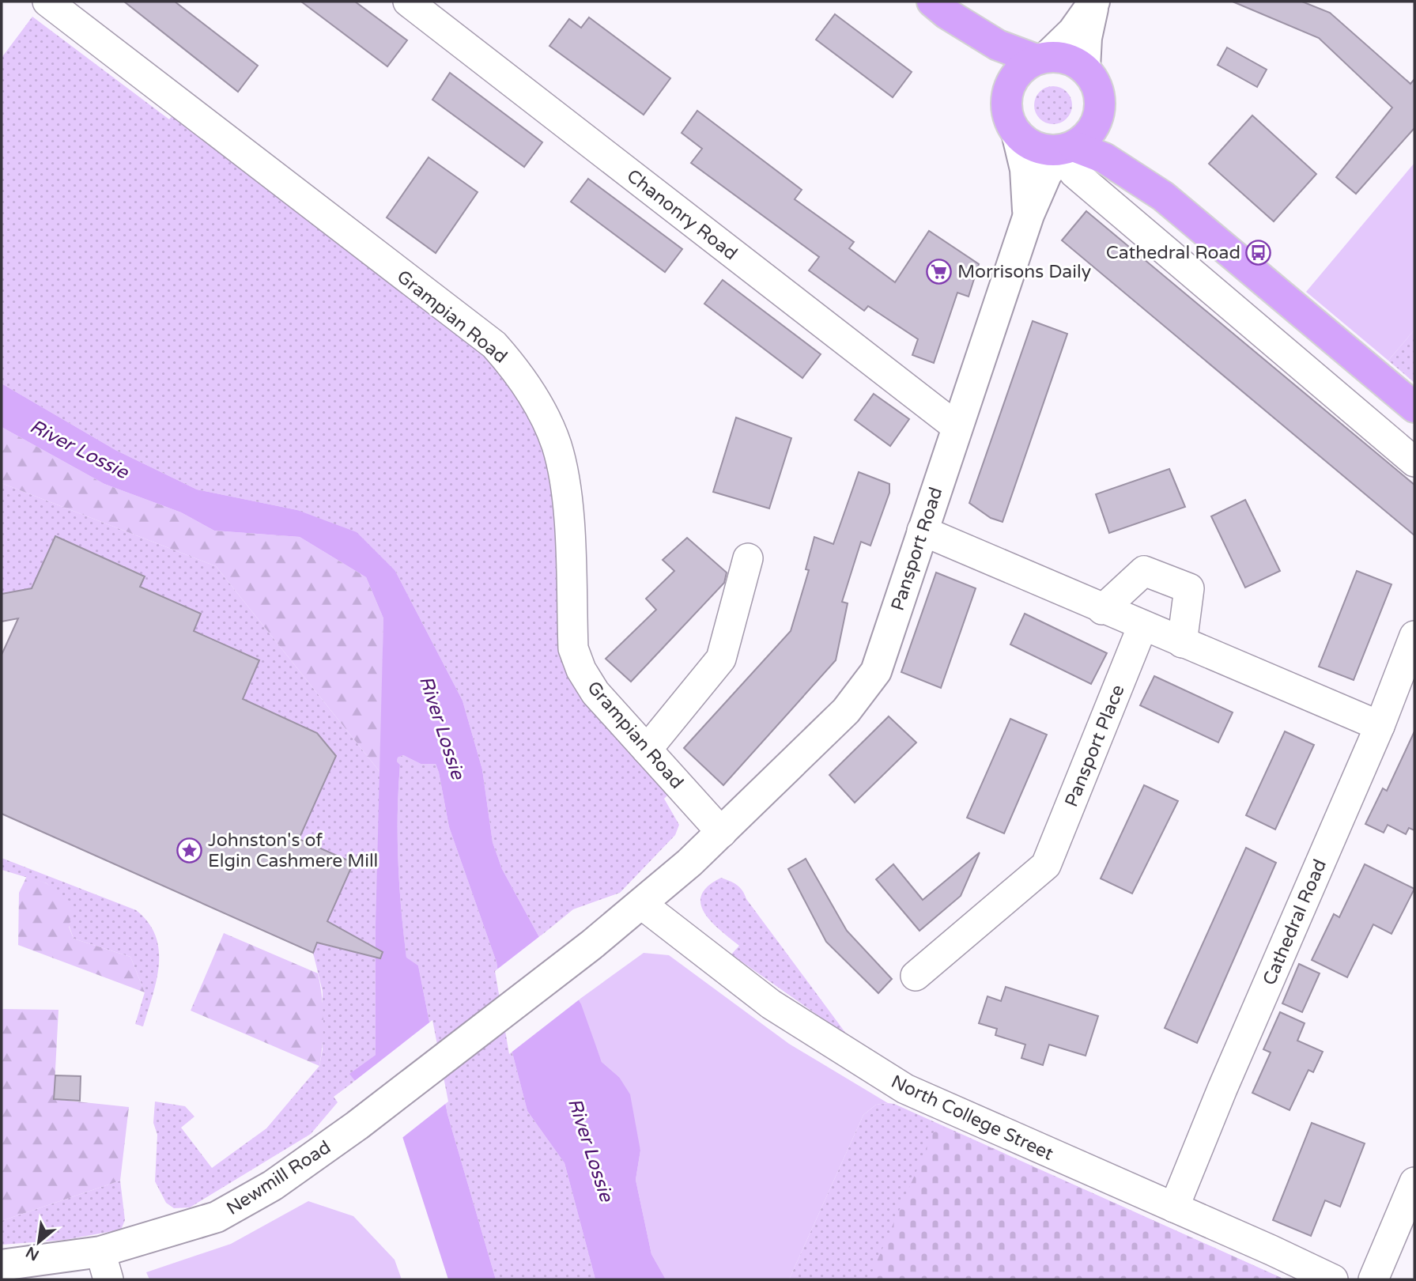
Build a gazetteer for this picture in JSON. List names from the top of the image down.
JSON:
{
  "streets": {
    "street": [
      "Chanonry Road",
      "Grampian Road",
      "Pansport Road",
      "Pansport Place",
      "Cathedral Road",
      "North College Street",
      "Newmill Road"
    ]
  },
  "crossings": [
    ["Chanonry Road", "Pansport Road"],
    ["Grampian Road", "Pansport Road"],
    ["Pansport Road", "North College Street"],
    ["Pansport Road", "Newmill Road"],
    ["Cathedral Road", "North College Street"]
  ],
  "water": ["River Lossie"],
  "places": {
    "bus stop": ["Cathedral Road"],
    "supermarket": ["Morrisons Daily"],
    "place": ["Johnston's of Elgin Cashmere Mill"]
  },
  "north": "bottom left"
}
